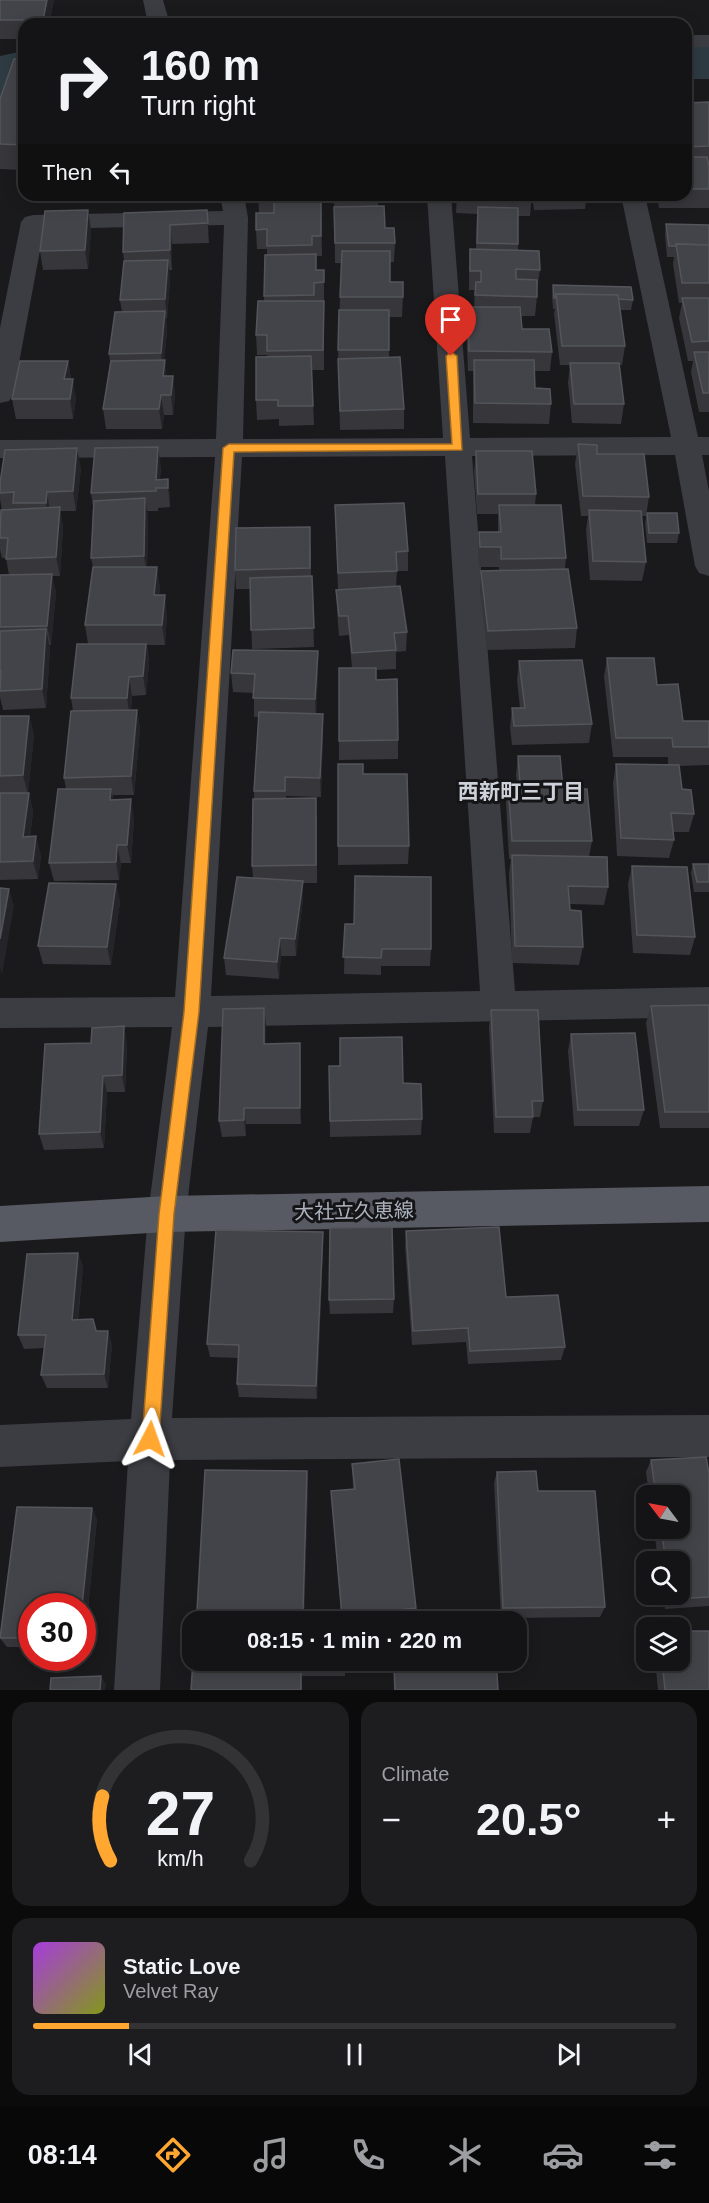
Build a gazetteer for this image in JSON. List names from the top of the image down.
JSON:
{
  "streets": {
    "main road": ["大社立久恵線"]
  },
  "districts": ["西新町三丁目"],
  "north": "top left",
  "page": {
    "turn": ["160 m", "Turn right"],
    "then": "Then",
    "limit": "30",
    "trip": "08:15 · 1 min · 220 m",
    "tile": "Climate",
    "heat": ["−", "20.5°", "+"],
    "song": ["Static Love", "Velvet Ray"],
    "tabs": "08:14",
    "gauge": ["27", "km/h"]
  }
}
